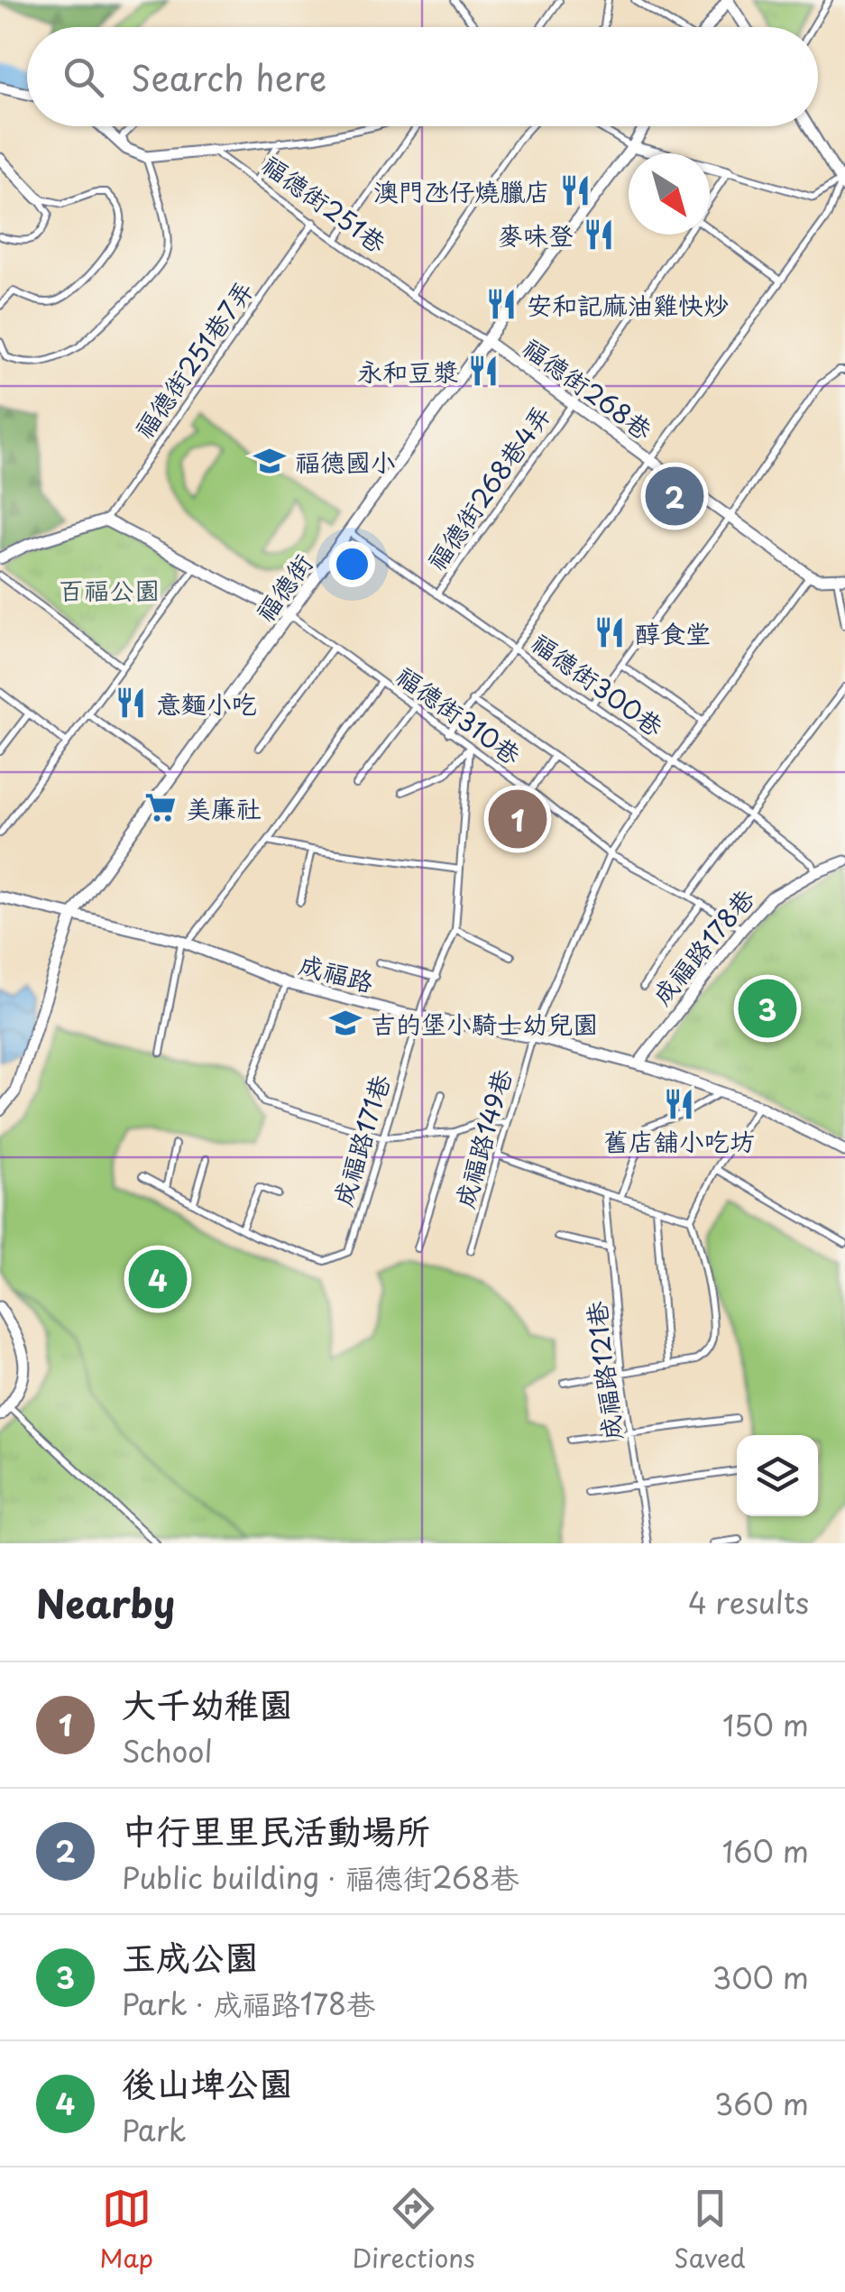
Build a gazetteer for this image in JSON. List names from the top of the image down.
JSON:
{
  "streets": {
    "street": [
      "福德街268巷",
      "福德街",
      "成福路178巷",
      "成福路"
    ],
    "lane": [
      "福德街251巷",
      "福德街251巷7弄",
      "福德街268巷4弄",
      "福德街300巷",
      "福德街310巷",
      "成福路149巷",
      "成福路171巷",
      "成福路121巷"
    ]
  },
  "crossings": [
    ["福德街251巷", "福德街251巷7弄"],
    ["福德街251巷", "福德街268巷"],
    ["福德街251巷", "福德街"],
    ["福德街268巷", "福德街268巷4弄"],
    ["福德街268巷", "福德街"],
    ["福德街268巷", "成福路149巷"],
    ["福德街268巷4弄", "福德街300巷"],
    ["福德街", "福德街300巷"],
    ["福德街", "福德街310巷"],
    ["福德街", "成福路"],
    ["福德街300巷", "成福路178巷"],
    ["福德街300巷", "成福路149巷"],
    ["福德街310巷", "成福路178巷"],
    ["福德街310巷", "成福路149巷"],
    ["福德街310巷", "成福路171巷"],
    ["成福路178巷", "成福路"],
    ["成福路", "成福路149巷"],
    ["成福路", "成福路171巷"]
  ],
  "parks": ["百福公園"],
  "places": {
    "restaurant": [
      "澳門氹仔燒臘店",
      "麥味登",
      "安和記麻油雞快炒",
      "永和豆漿",
      "醇食堂",
      "意麵小吃",
      "舊店舖小吃坊"
    ],
    "school or university": ["福德國小", "吉的堡小騎士幼兒園"],
    "supermarket": ["美廉社"]
  },
  "north": "bottom right",
  "page": {
    "search": "Search here",
    "pins": [
      "2",
      "1",
      "3",
      "4"
    ],
    "heading": ["Nearby", "4 results"],
    "list": [
      {
        "mark": "1",
        "name": "大千幼稚園",
        "note": "School",
        "value": "150 m"
      },
      {
        "mark": "2",
        "name": "中行里里民活動場所",
        "note": "Public building · 福德街268巷",
        "value": "160 m"
      },
      {
        "mark": "3",
        "name": "玉成公園",
        "note": "Park · 成福路178巷",
        "value": "300 m"
      },
      {
        "mark": "4",
        "name": "後山埤公園",
        "note": "Park",
        "value": "360 m"
      }
    ],
    "nav": ["Map", "Directions", "Saved"]
  }
}
